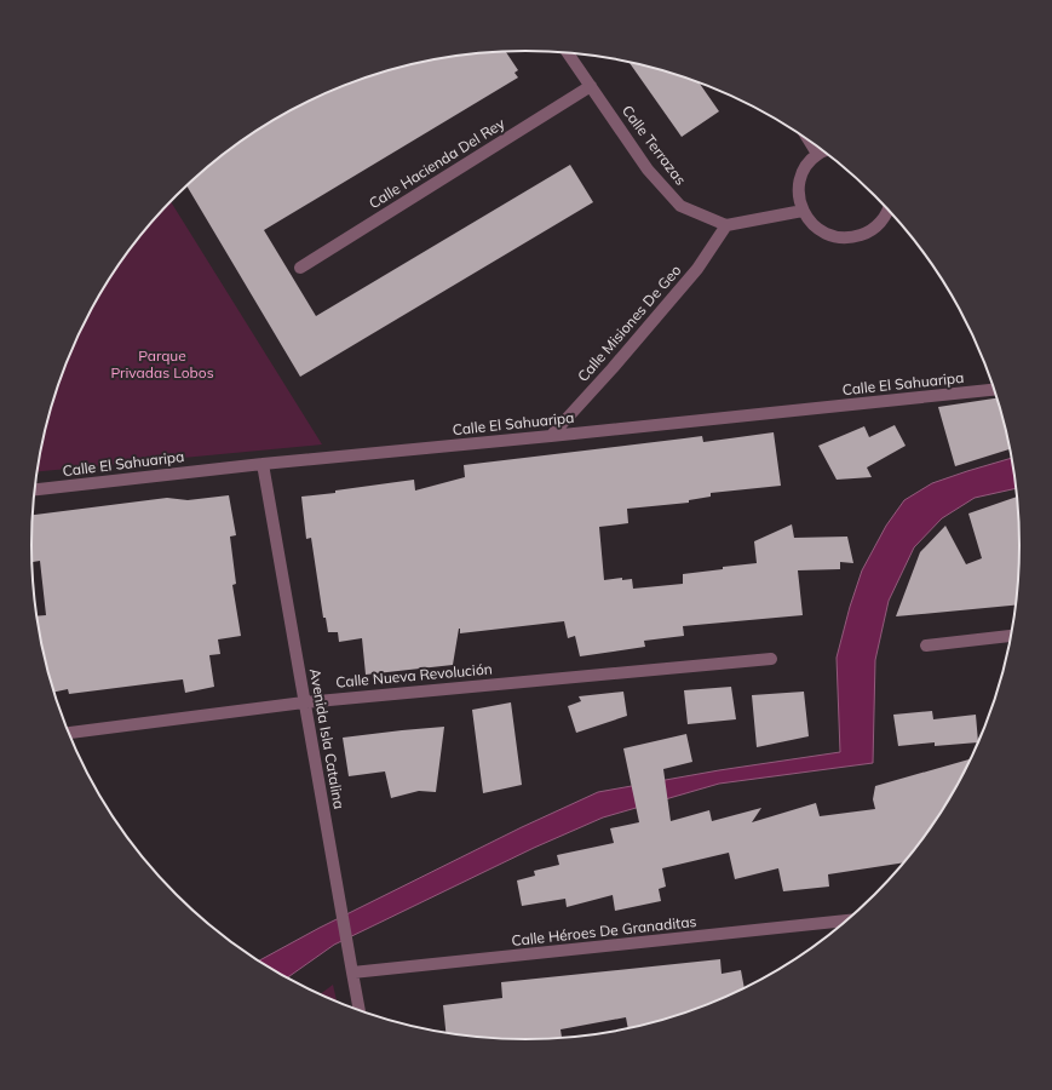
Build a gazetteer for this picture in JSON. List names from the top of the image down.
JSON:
{
  "streets": {
    "street": [
      "Calle Terrazas",
      "Calle Hacienda Del Rey",
      "Calle Misiones De Geo",
      "Calle El Sahuaripa",
      "Calle Nueva Revolución",
      "Avenida Isla Catalina",
      "Calle Héroes De Granaditas"
    ]
  },
  "crossings": [
    ["Calle Terrazas", "Calle Hacienda Del Rey"],
    ["Calle Terrazas", "Calle Misiones De Geo"],
    ["Calle Misiones De Geo", "Calle El Sahuaripa"],
    ["Calle El Sahuaripa", "Avenida Isla Catalina"],
    ["Calle Nueva Revolución", "Avenida Isla Catalina"],
    ["Avenida Isla Catalina", "Calle Héroes De Granaditas"]
  ],
  "parks": ["Parque Privadas Lobos"]
}
